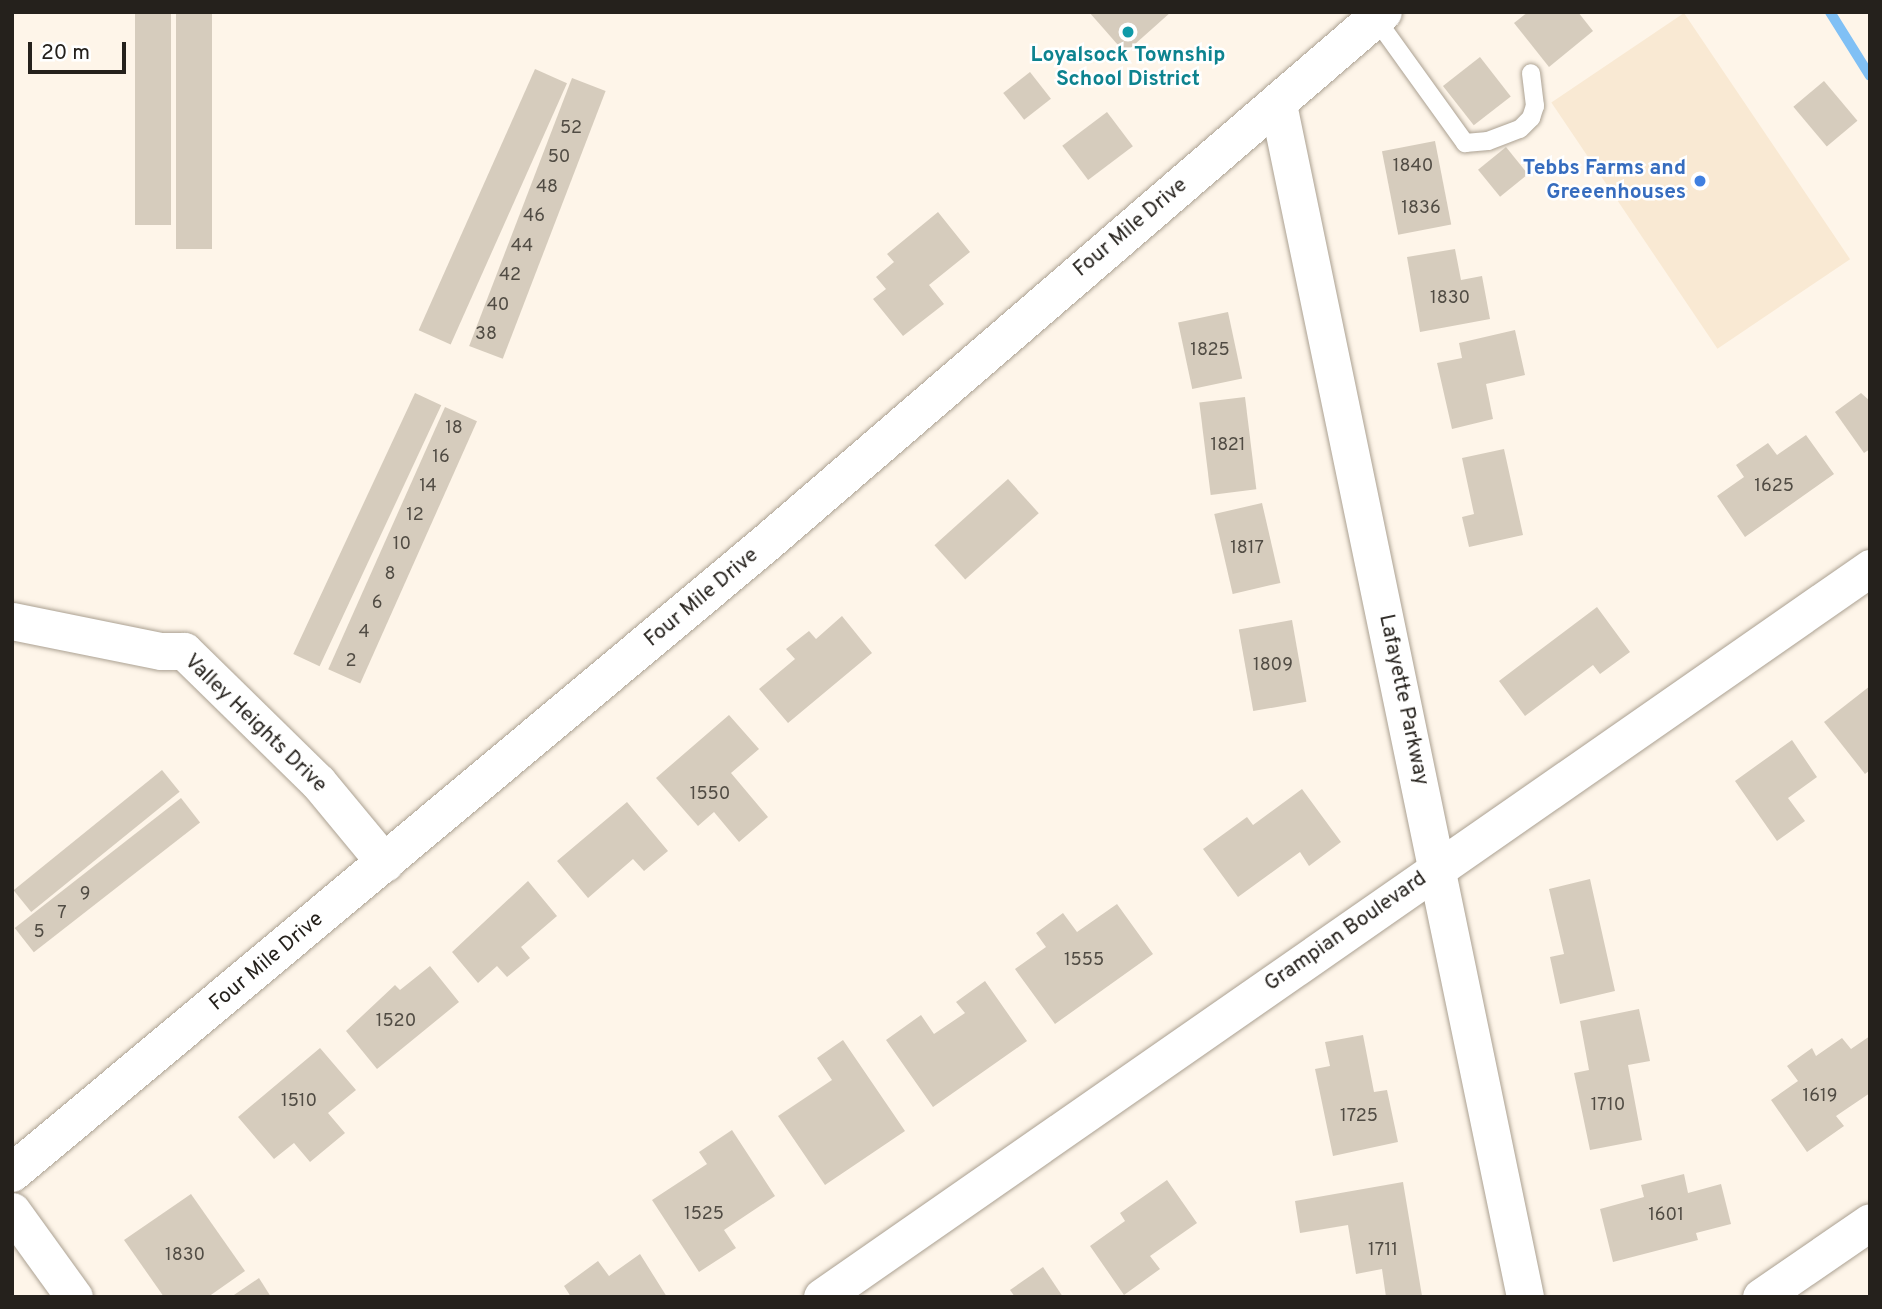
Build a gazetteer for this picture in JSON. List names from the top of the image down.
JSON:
{
  "streets": {
    "street": [
      "Four Mile Drive",
      "Lafayette Parkway",
      "Valley Heights Drive",
      "Grampian Boulevard"
    ]
  },
  "crossings": [
    ["Four Mile Drive", "Lafayette Parkway"],
    ["Four Mile Drive", "Valley Heights Drive"],
    ["Lafayette Parkway", "Grampian Boulevard"]
  ],
  "places": ["Loyalsock Township School District", "Tebbs Farms and Greeenhouses"],
  "house_numbers": [
    "52",
    "50",
    "1840",
    "48",
    "1836",
    "46",
    "44",
    "42",
    "1830",
    "40",
    "38",
    "1825",
    "18",
    "1821",
    "16",
    "14",
    "1625",
    "12",
    "10",
    "1817",
    "8",
    "6",
    "4",
    "2",
    "1809",
    "1550",
    "9",
    "7",
    "5",
    "1555",
    "1520",
    "1619",
    "1510",
    "1710",
    "1725",
    "1525",
    "1601",
    "1711",
    "1830"
  ],
  "scale_bar": "20 m"
}
